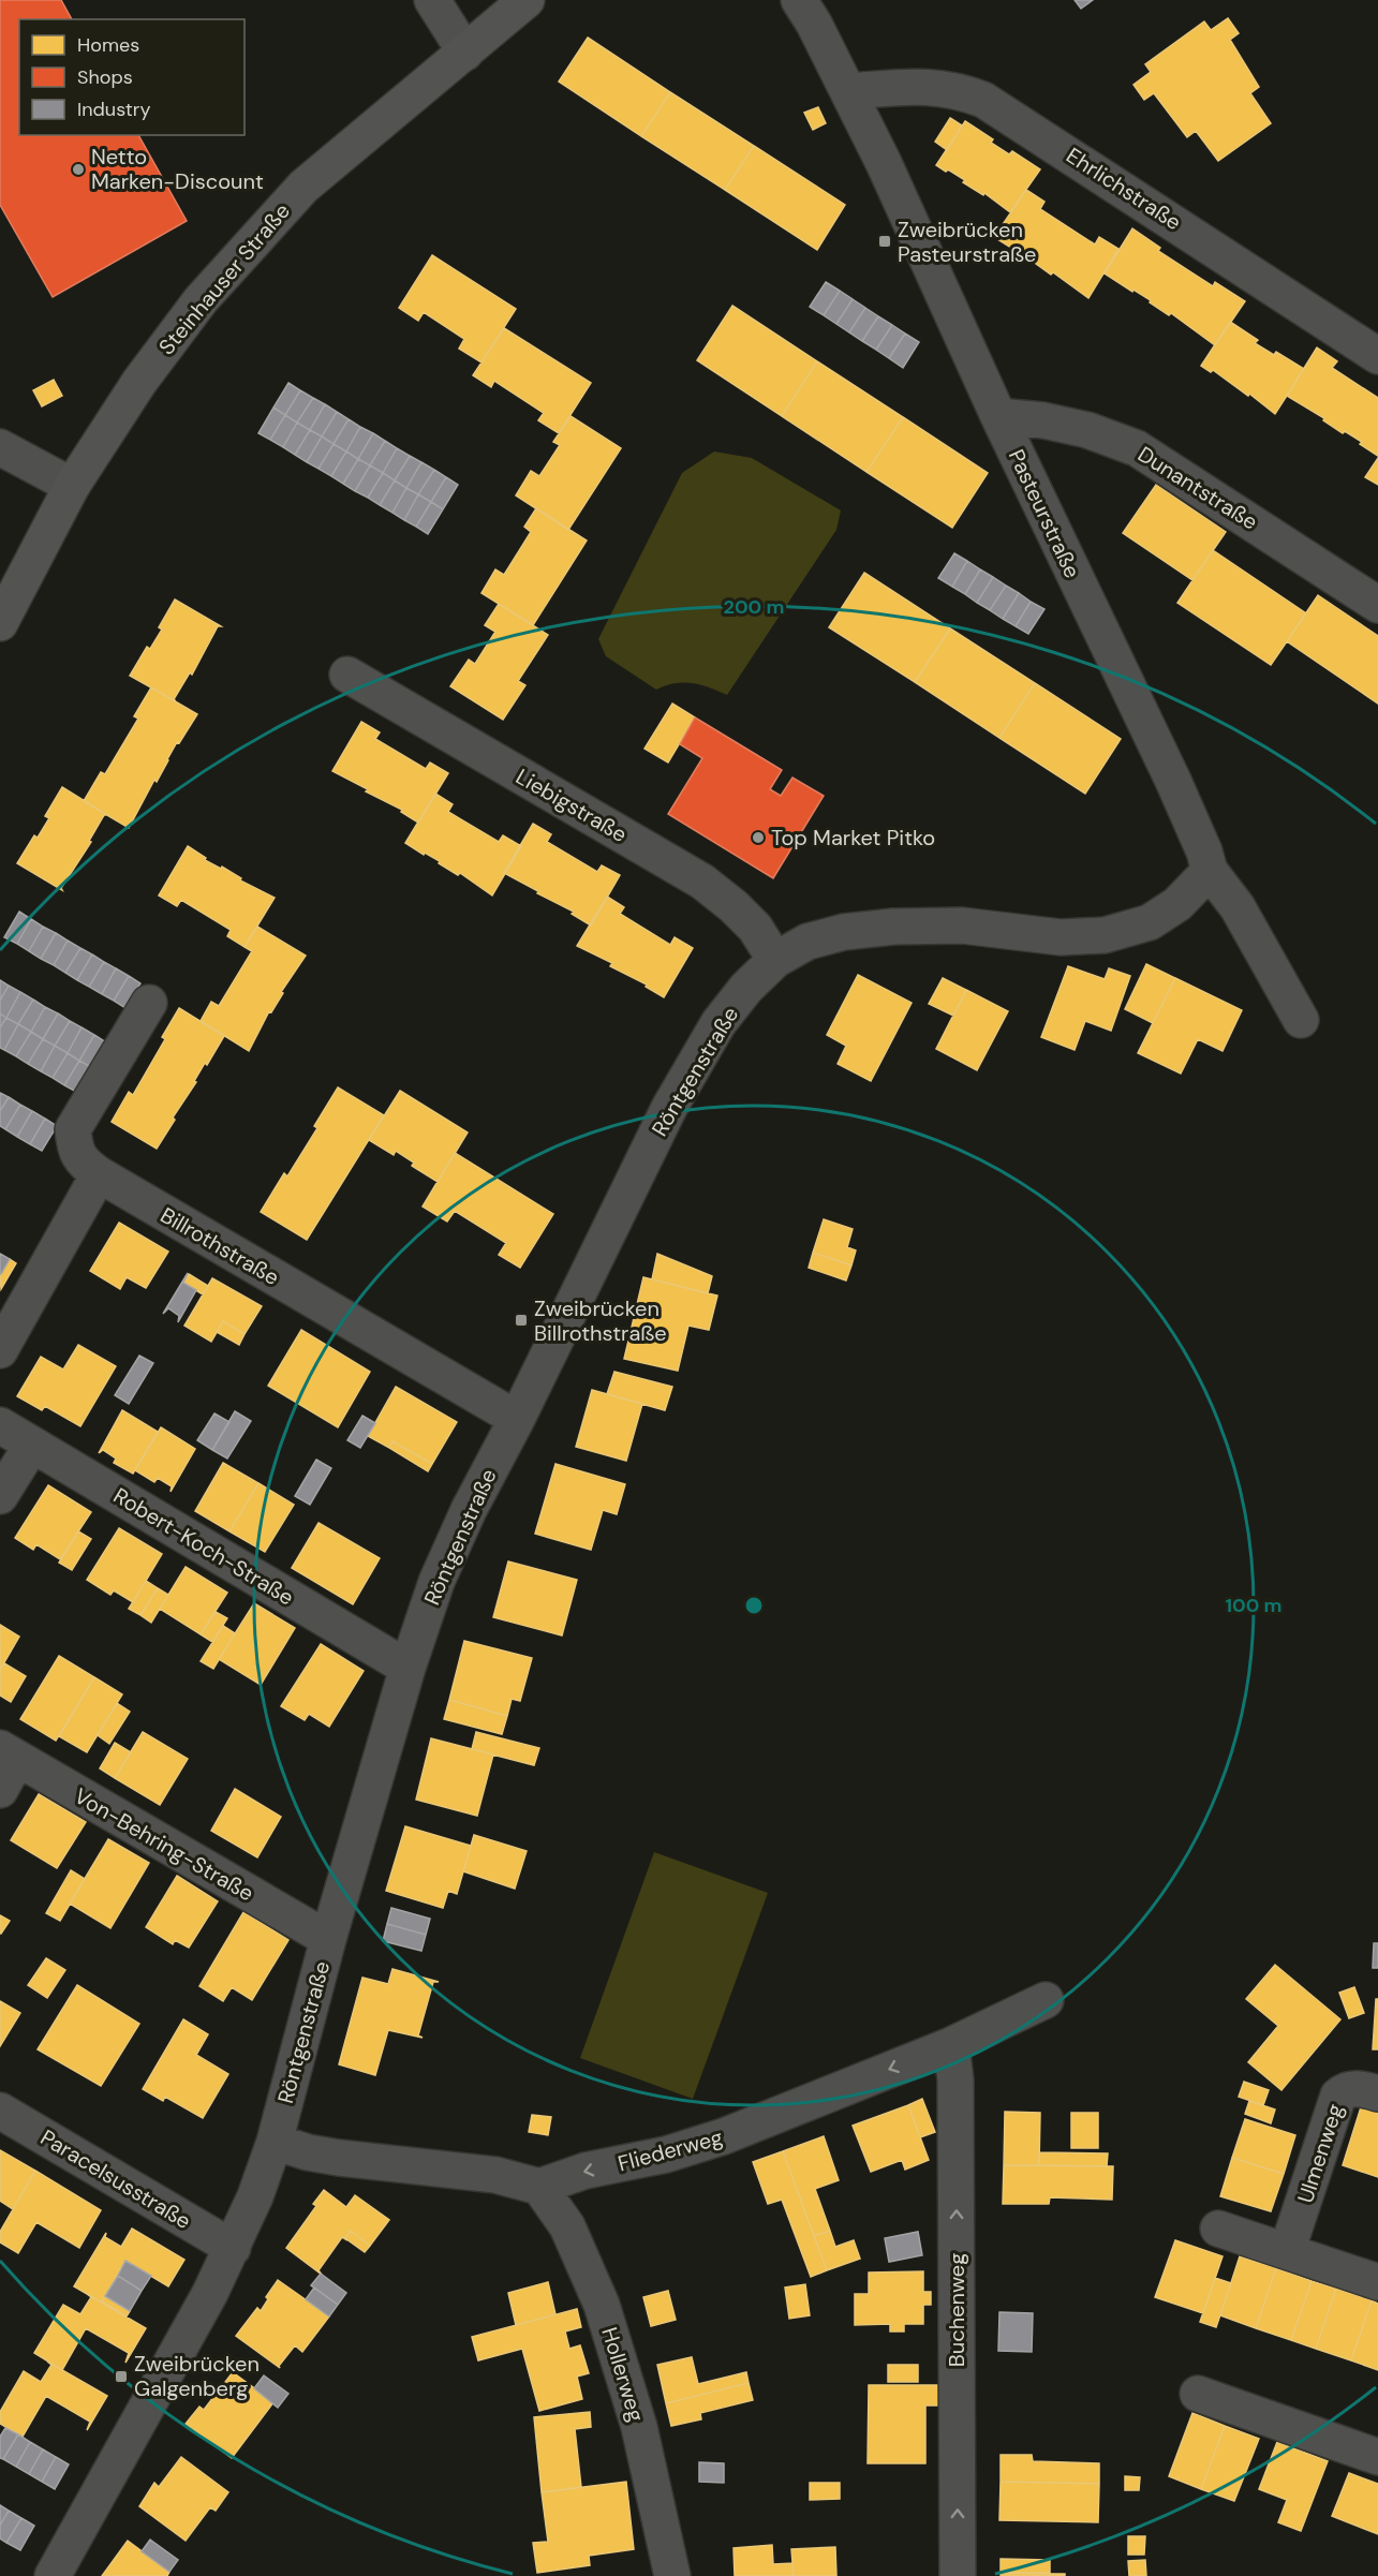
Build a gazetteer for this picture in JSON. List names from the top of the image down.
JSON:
{
  "streets": {
    "main road": ["Steinhauser Straße"],
    "street": [
      "Ehrlichstraße",
      "Dunantstraße",
      "Pasteurstraße",
      "Liebigstraße",
      "Röntgenstraße",
      "Billrothstraße",
      "Robert-Koch-Straße",
      "Von-Behring-Straße",
      "Fliederweg",
      "Ulmenweg",
      "Paracelsusstraße",
      "Buchenweg",
      "Hollerweg"
    ]
  },
  "crossings": [
    ["Ehrlichstraße", "Pasteurstraße"],
    ["Dunantstraße", "Pasteurstraße"],
    ["Pasteurstraße", "Röntgenstraße"],
    ["Liebigstraße", "Röntgenstraße"],
    ["Röntgenstraße", "Billrothstraße"],
    ["Röntgenstraße", "Robert-Koch-Straße"],
    ["Röntgenstraße", "Von-Behring-Straße"],
    ["Röntgenstraße", "Paracelsusstraße"],
    ["Fliederweg", "Buchenweg"],
    ["Fliederweg", "Hollerweg"]
  ],
  "one_way": ["Fliederweg", "Buchenweg"],
  "places": {
    "other": ["Netto Marken-Discount", "Top Market Pitko"],
    "transit": ["Zweibrücken Pasteurstraße", "Zweibrücken Billrothstraße", "Zweibrücken Galgenberg"]
  },
  "legend": ["Homes", "Shops", "Industry"],
  "rings": ["200 m", "100 m"]
}
